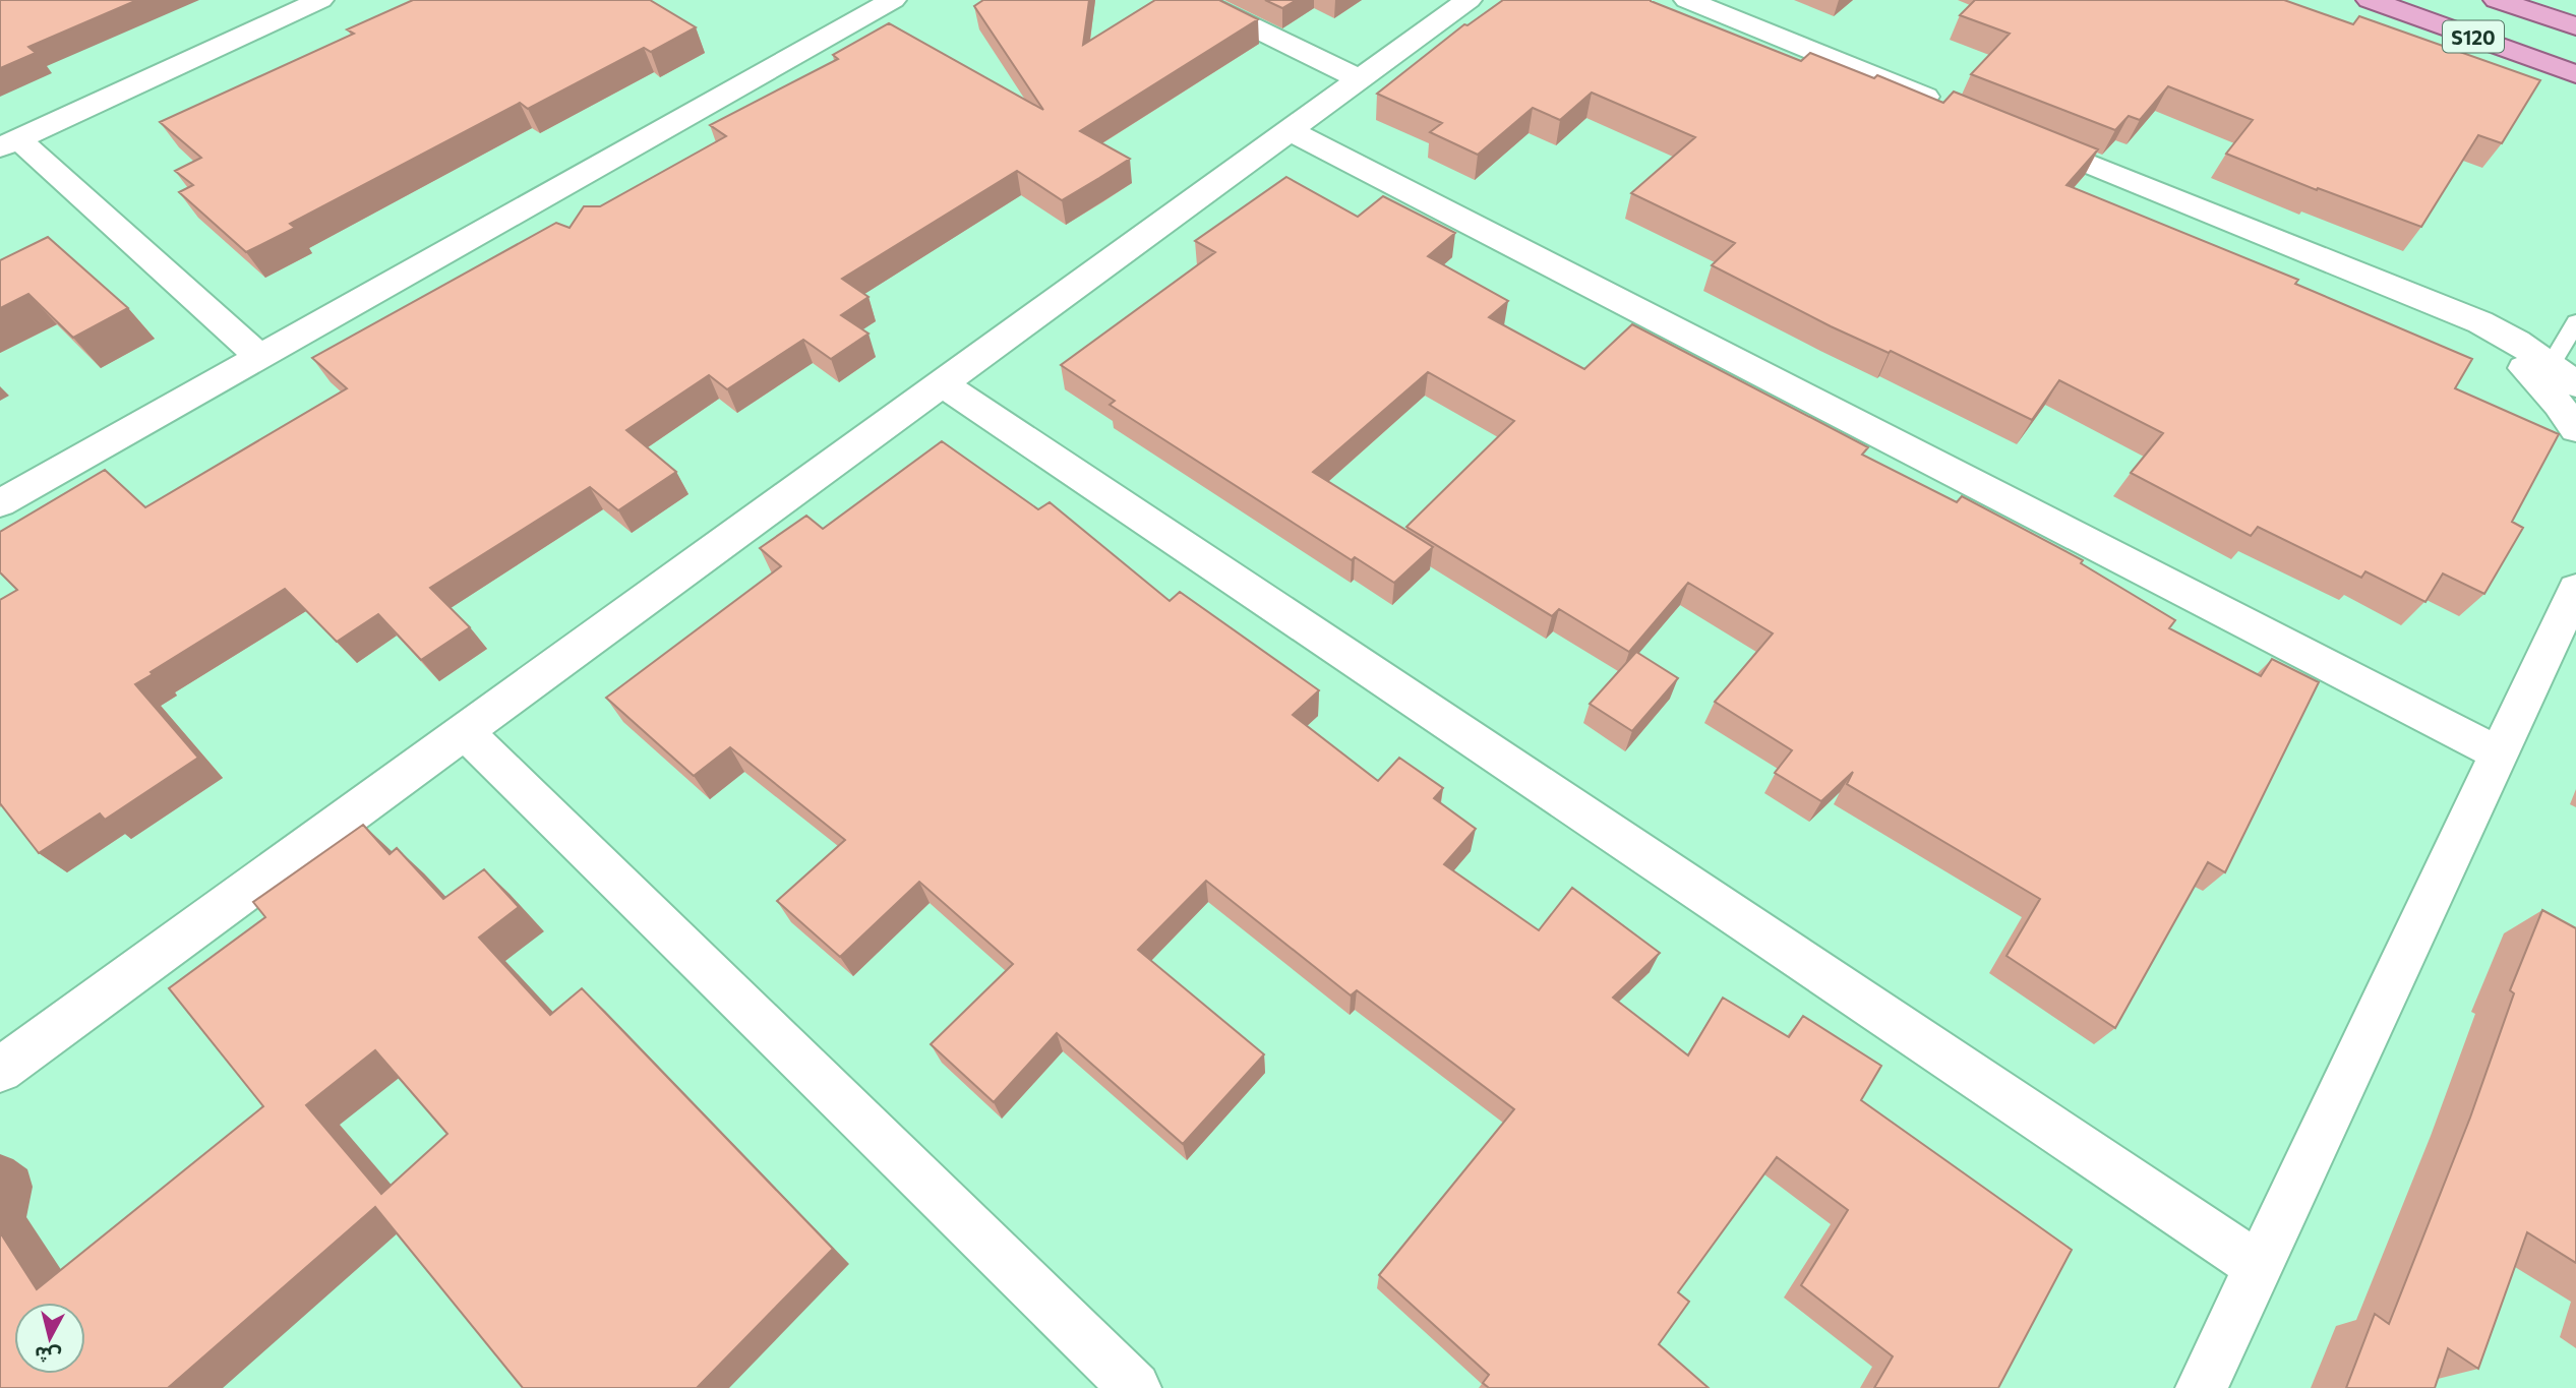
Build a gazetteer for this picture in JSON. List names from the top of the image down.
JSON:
{
  "streets": {
    "main road": ["S120"]
  },
  "north": "bottom"
}
